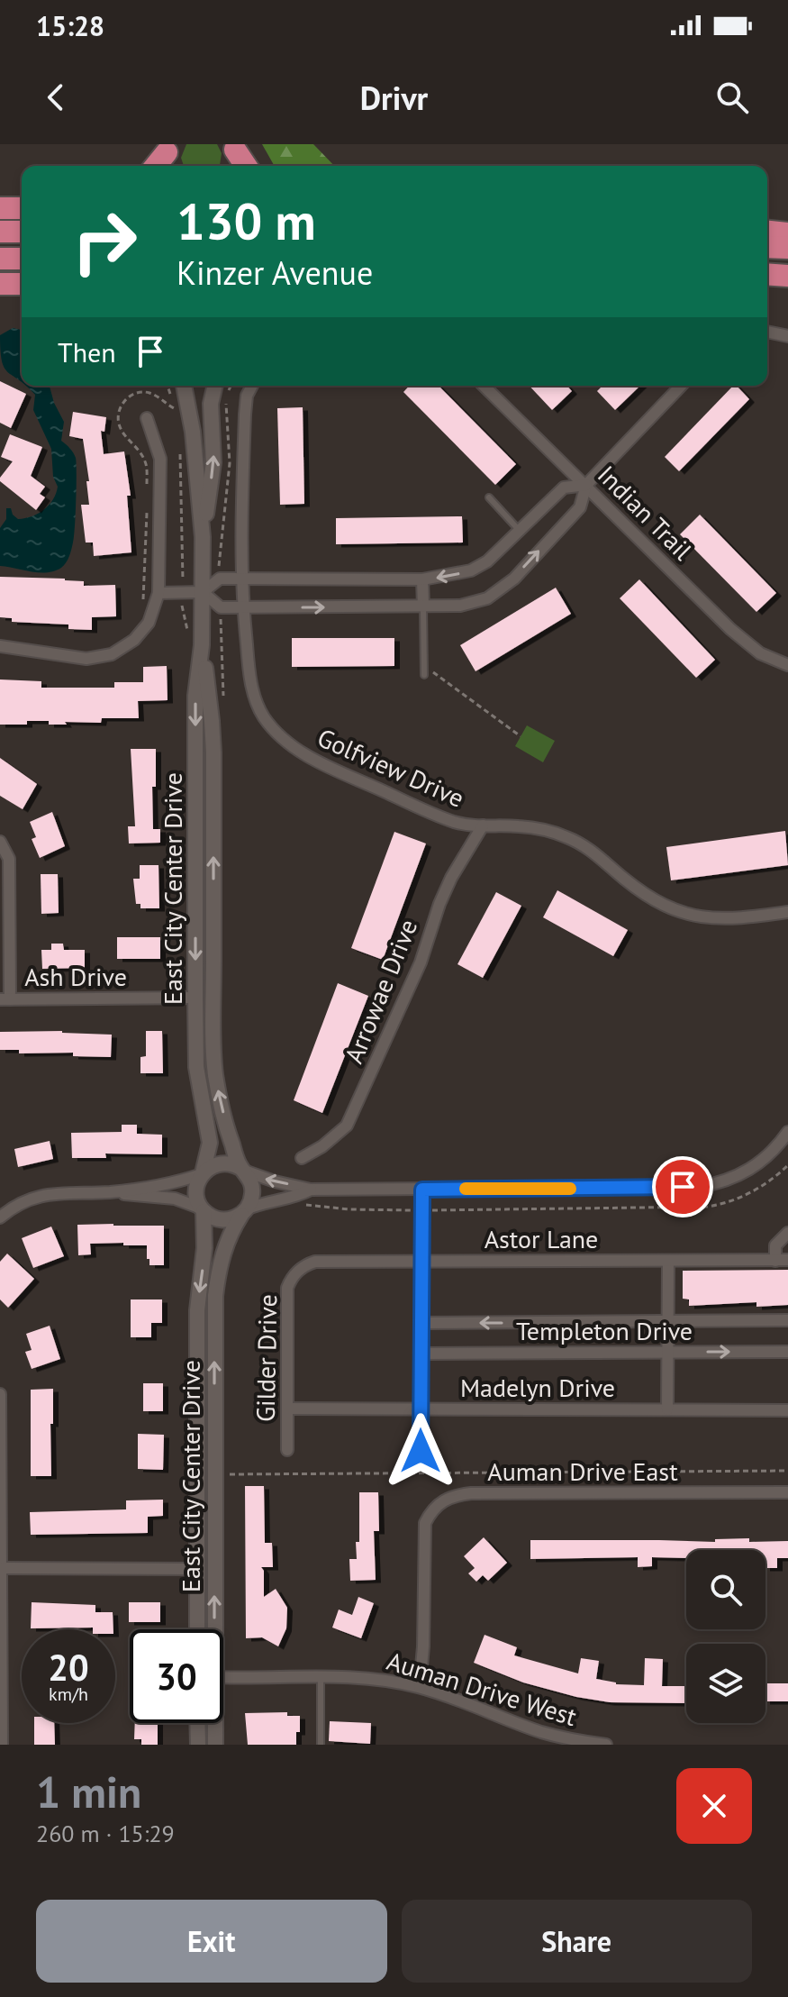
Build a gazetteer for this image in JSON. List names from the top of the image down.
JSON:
{
  "streets": {
    "street": [
      "Indian Trail",
      "Golfview Drive",
      "East City Center Drive",
      "Ash Drive",
      "Arrowae Drive",
      "Astor Lane",
      "Templeton Drive",
      "Gilder Drive",
      "Madelyn Drive",
      "Auman Drive East",
      "Auman Drive West"
    ]
  },
  "crossings": [
    ["Golfview Drive", "Arrowae Drive"],
    ["East City Center Drive", "Ash Drive"],
    ["Astor Lane", "Gilder Drive"],
    ["Gilder Drive", "Madelyn Drive"],
    ["Auman Drive East", "Auman Drive West"]
  ],
  "page": {
    "status": "15:28",
    "header": "Drivr",
    "turn": ["130 m", "Kinzer Avenue"],
    "then": "Then",
    "speed": "20 km/h",
    "limit": "30",
    "heading": ["1 min", "260 m · 15:29"],
    "buttons": ["Exit", "Share"]
  }
}
